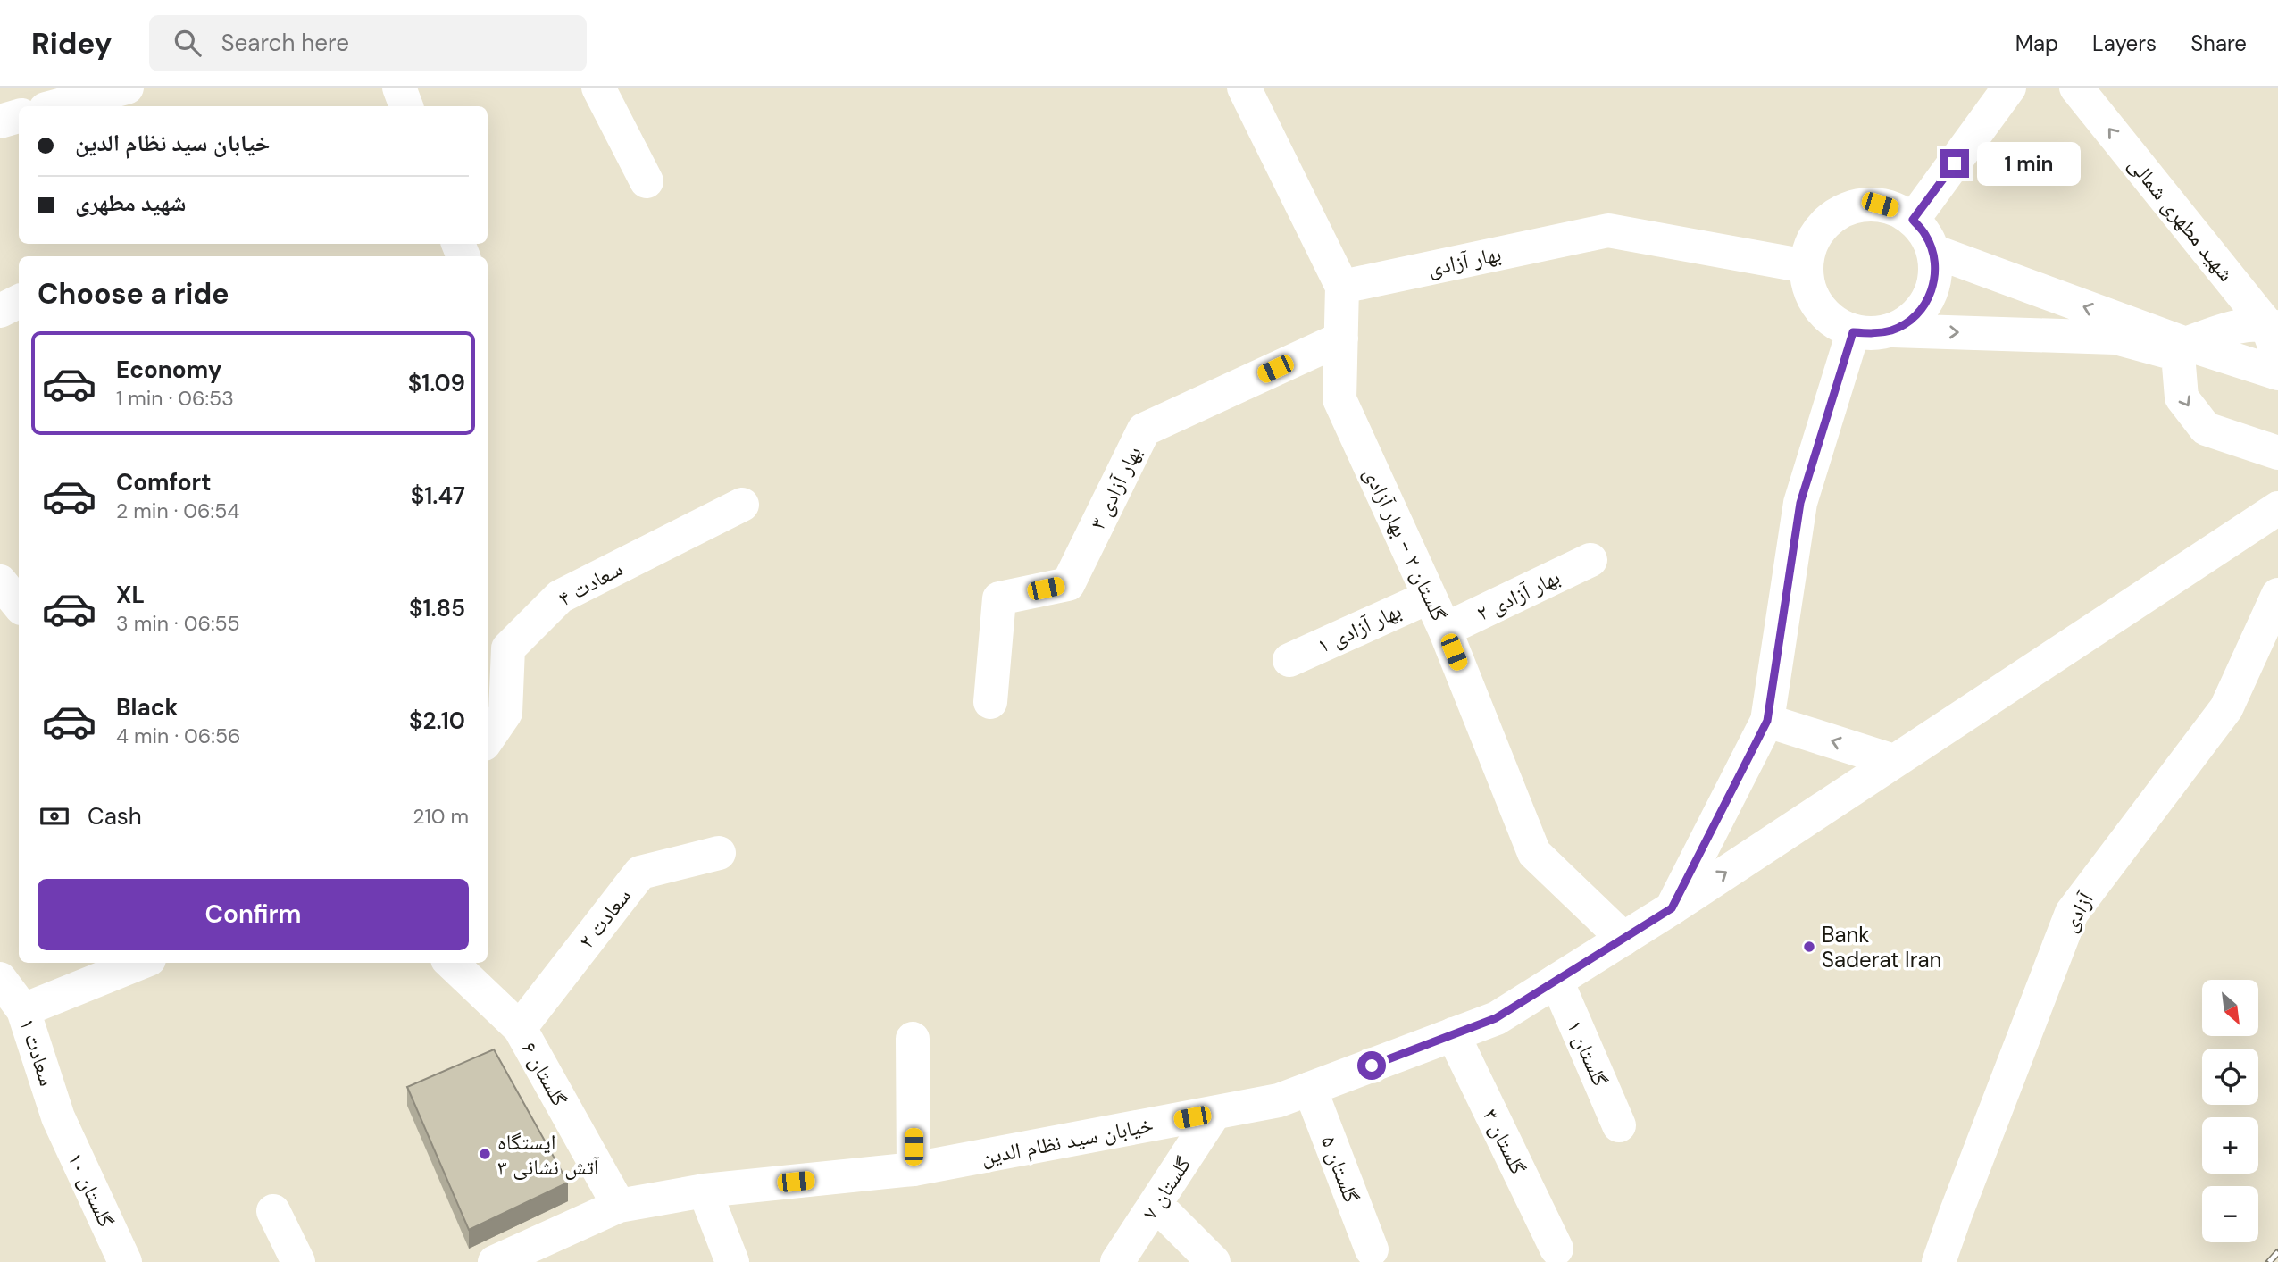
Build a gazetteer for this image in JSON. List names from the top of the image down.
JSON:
{
  "streets": {
    "street": [
      "شهید مطهری شمالی",
      "بهار آزادی",
      "بهار آزادی ۳",
      "گلستان ۲ - بهار آزادی",
      "سعادت ۴",
      "بهار آزادی ۲",
      "بهار آزادی ۱",
      "آزادی",
      "سعادت ۲",
      "سعادت ۱",
      "گلستان ۱",
      "گلستان ۶",
      "خیابان سید نظام الدین",
      "گلستان ۳",
      "گلستان ۵",
      "گلستان ۷",
      "گلستان ۱۰"
    ]
  },
  "crossings": [
    ["بهار آزادی", "گلستان ۲ - بهار آزادی"],
    ["بهار آزادی ۳", "گلستان ۲ - بهار آزادی"],
    ["گلستان ۲ - بهار آزادی", "بهار آزادی ۲"],
    ["گلستان ۲ - بهار آزادی", "بهار آزادی ۱"],
    ["گلستان ۲ - بهار آزادی", "خیابان سید نظام الدین"],
    ["سعادت ۲", "گلستان ۶"],
    ["سعادت ۱", "گلستان ۱۰"],
    ["گلستان ۱", "خیابان سید نظام الدین"],
    ["گلستان ۶", "خیابان سید نظام الدین"],
    ["خیابان سید نظام الدین", "گلستان ۳"],
    ["خیابان سید نظام الدین", "گلستان ۵"],
    ["خیابان سید نظام الدین", "گلستان ۷"]
  ],
  "one_way": ["شهید مطهری شمالی"],
  "places": ["Bank Saderat Iran", "ایستگاه آتش نشانی ۳"],
  "north": "bottom right",
  "page": {
    "header": "Ridey",
    "search": "Search here",
    "nav": ["Map", "Layers", "Share"],
    "banner": ["خیابان سید نظام الدین", "شهید مطهری"],
    "bubble": "1 min",
    "heading": "Choose a ride",
    "list": [
      {
        "name": "Economy",
        "note": "1 min · 06:53",
        "value": "$1.09"
      },
      {
        "name": "Comfort",
        "note": "2 min · 06:54",
        "value": "$1.47"
      },
      {
        "name": "XL",
        "note": "3 min · 06:55",
        "value": "$1.85"
      },
      {
        "name": "Black",
        "note": "4 min · 06:56",
        "value": "$2.10"
      }
    ],
    "pay": ["Cash", "210 m"],
    "buttons": "Confirm",
    "map_buttons": ["+", "−"]
  }
}
